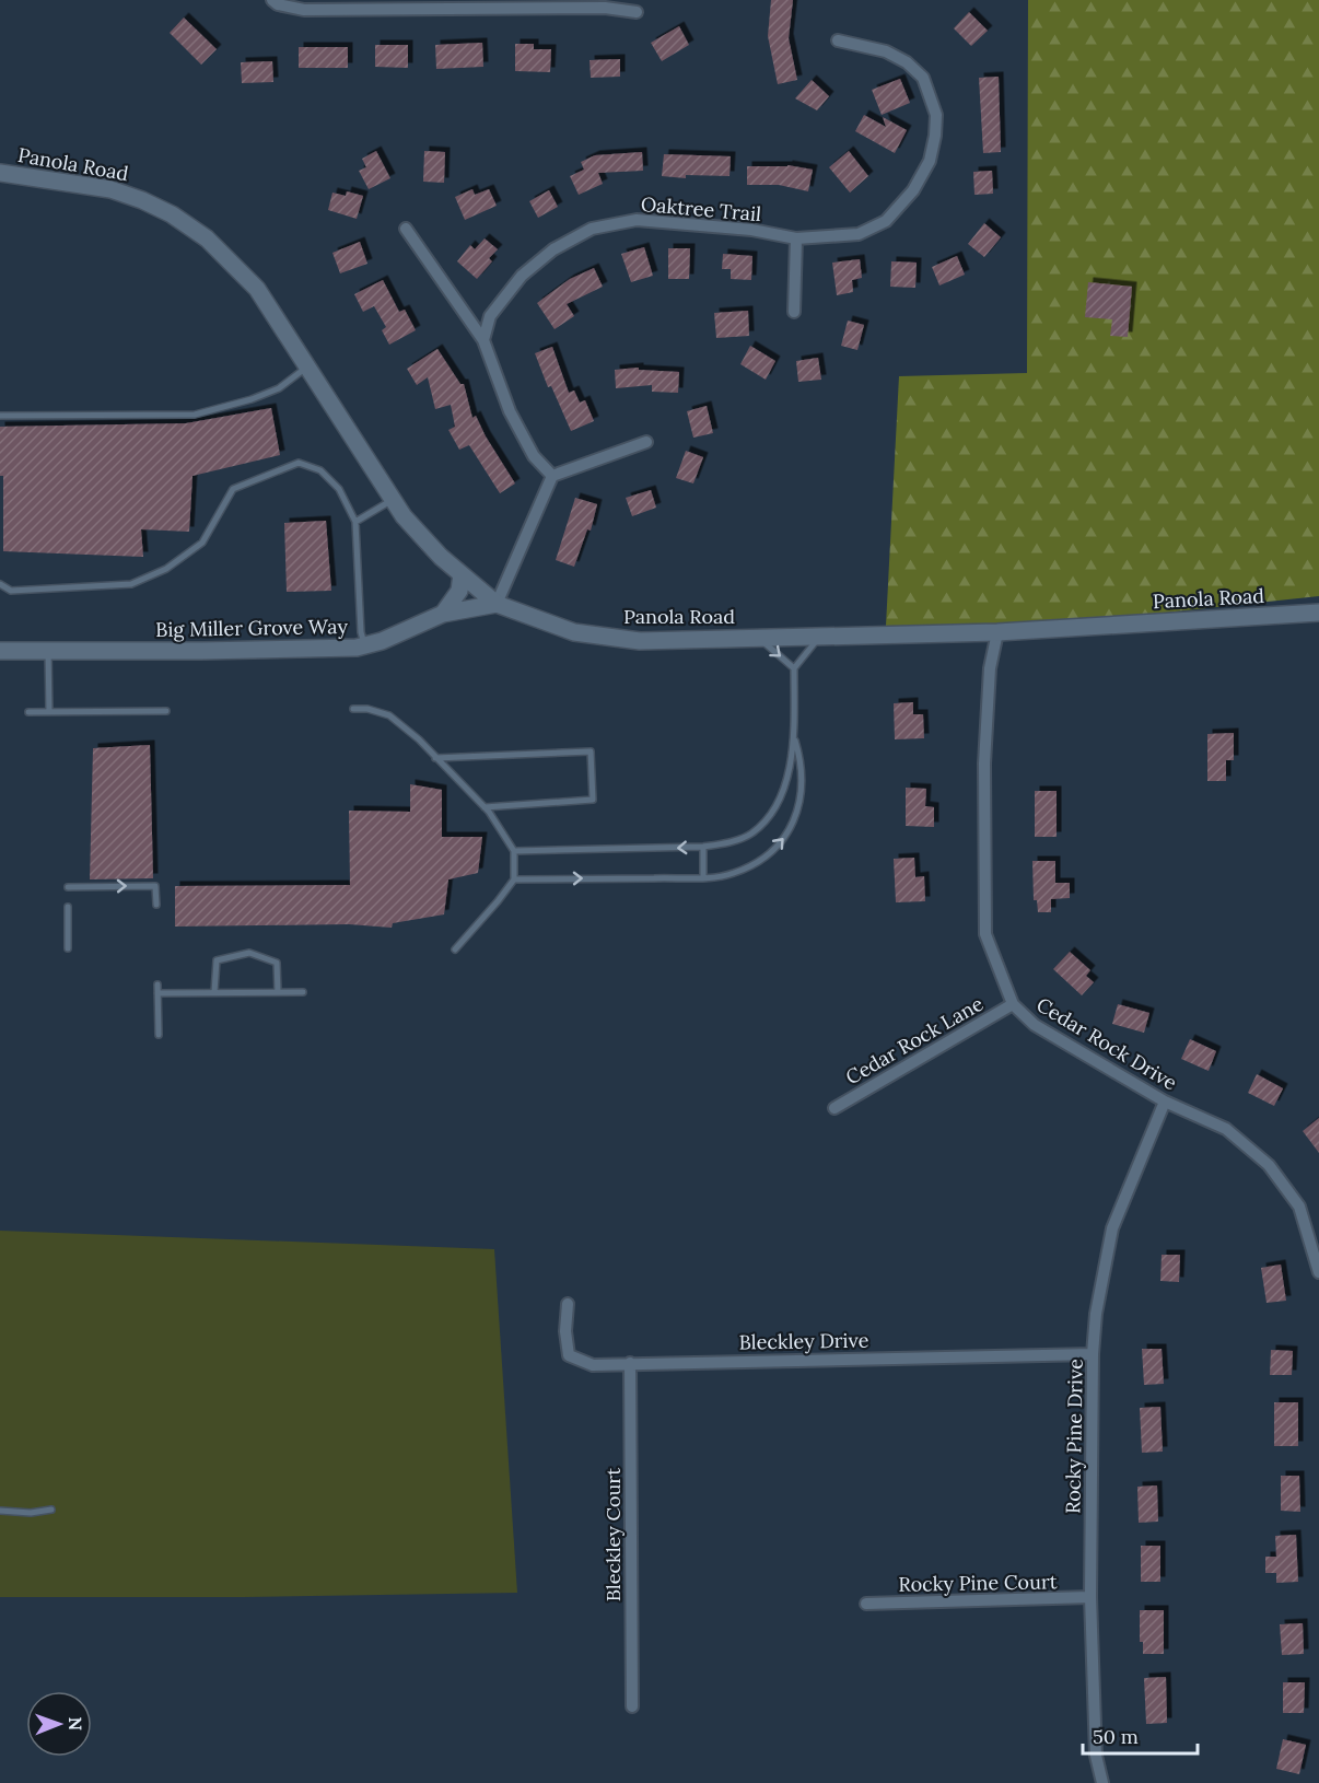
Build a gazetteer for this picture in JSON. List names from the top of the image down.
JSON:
{
  "streets": {
    "main road": ["Panola Road", "Big Miller Grove Way"],
    "street": [
      "Oaktree Trail",
      "Cedar Rock Lane",
      "Cedar Rock Drive",
      "Bleckley Drive",
      "Rocky Pine Drive",
      "Bleckley Court",
      "Rocky Pine Court"
    ]
  },
  "crossings": [
    ["Panola Road", "Big Miller Grove Way"],
    ["Panola Road", "Cedar Rock Drive"],
    ["Cedar Rock Lane", "Cedar Rock Drive"],
    ["Cedar Rock Drive", "Rocky Pine Drive"],
    ["Bleckley Drive", "Rocky Pine Drive"],
    ["Bleckley Drive", "Bleckley Court"],
    ["Rocky Pine Drive", "Rocky Pine Court"]
  ],
  "scale_bar": "50 m",
  "north": "right"
}
